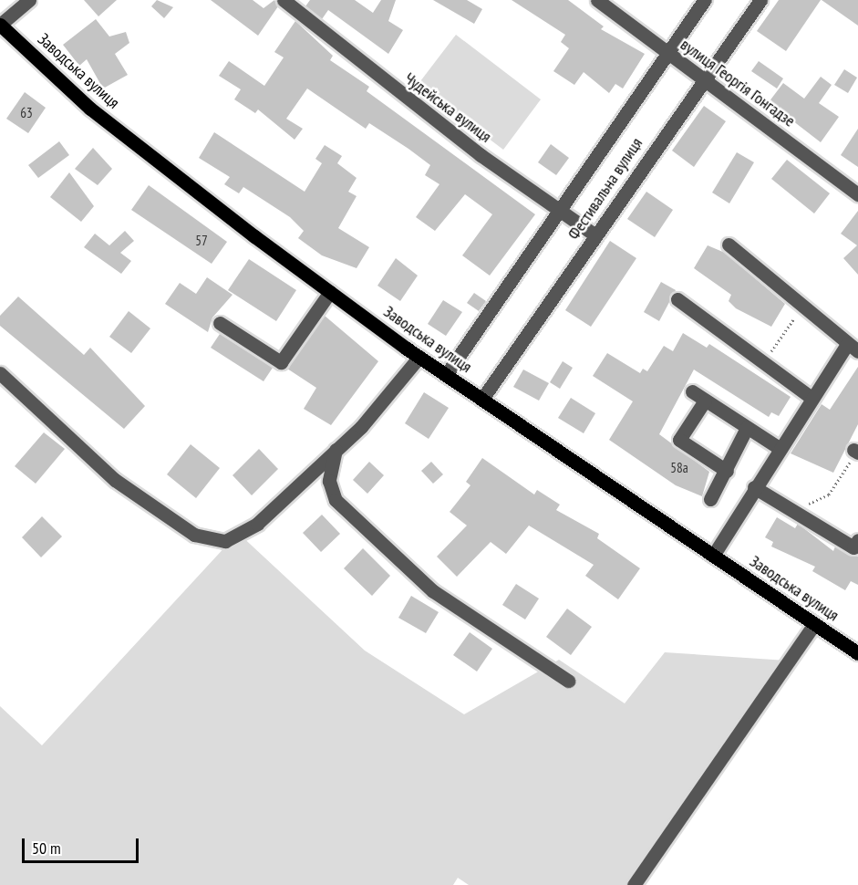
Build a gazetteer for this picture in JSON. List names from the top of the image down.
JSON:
{
  "streets": {
    "main road": ["Заводська вулиця"],
    "street": ["вулиця Георгія Гонгадзе", "Чудейська вулиця", "Фестивальна вулиця"]
  },
  "crossings": [
    ["Заводська вулиця", "Фестивальна вулиця"],
    ["вулиця Георгія Гонгадзе", "Фестивальна вулиця"],
    ["Чудейська вулиця", "Фестивальна вулиця"]
  ],
  "house_numbers": ["63", "57", "58а"],
  "scale_bar": "50 m"
}
